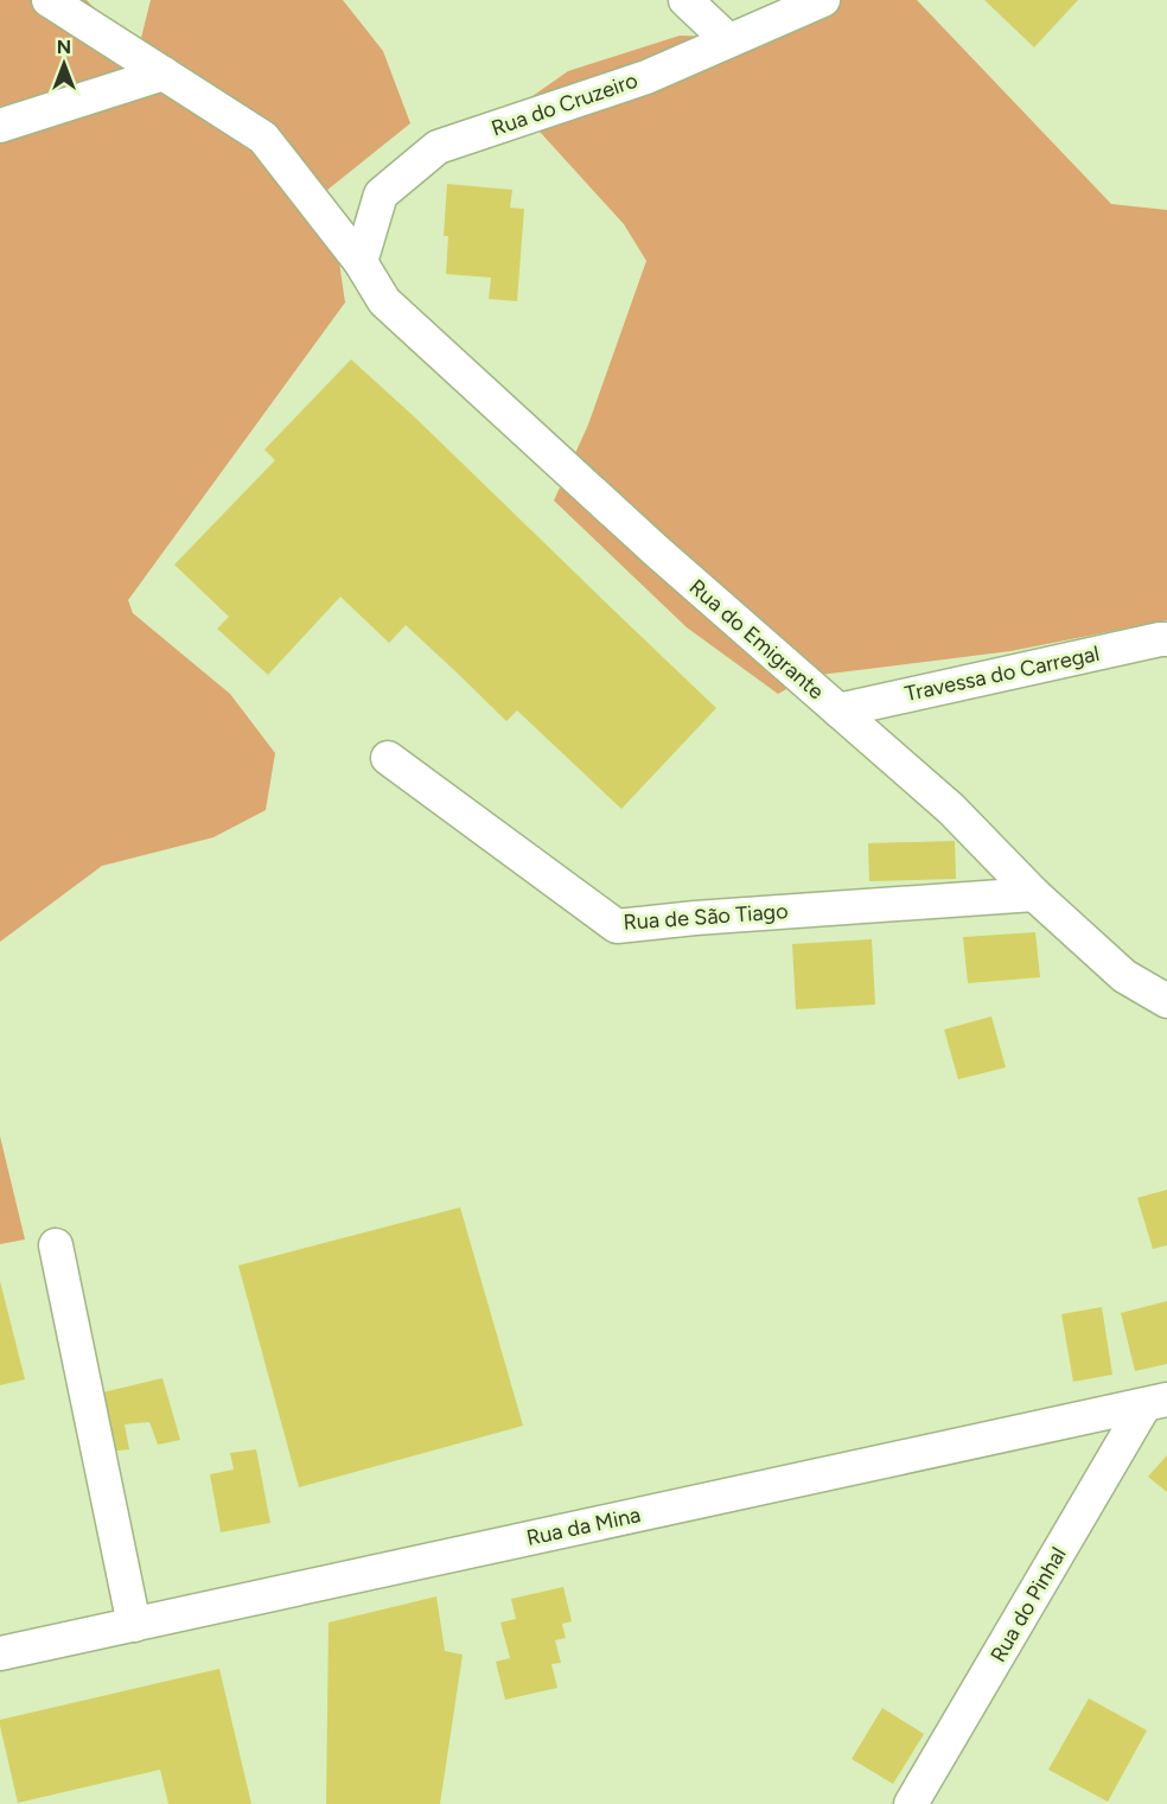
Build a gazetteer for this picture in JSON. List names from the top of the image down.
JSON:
{
  "streets": {
    "street": [
      "Rua do Cruzeiro",
      "Rua do Emigrante",
      "Travessa do Carregal",
      "Rua de São Tiago",
      "Rua da Mina",
      "Rua do Pinhal"
    ]
  },
  "crossings": [
    ["Rua do Cruzeiro", "Rua do Emigrante"],
    ["Rua do Emigrante", "Travessa do Carregal"],
    ["Rua do Emigrante", "Rua de São Tiago"],
    ["Rua da Mina", "Rua do Pinhal"]
  ],
  "north": "top"
}
